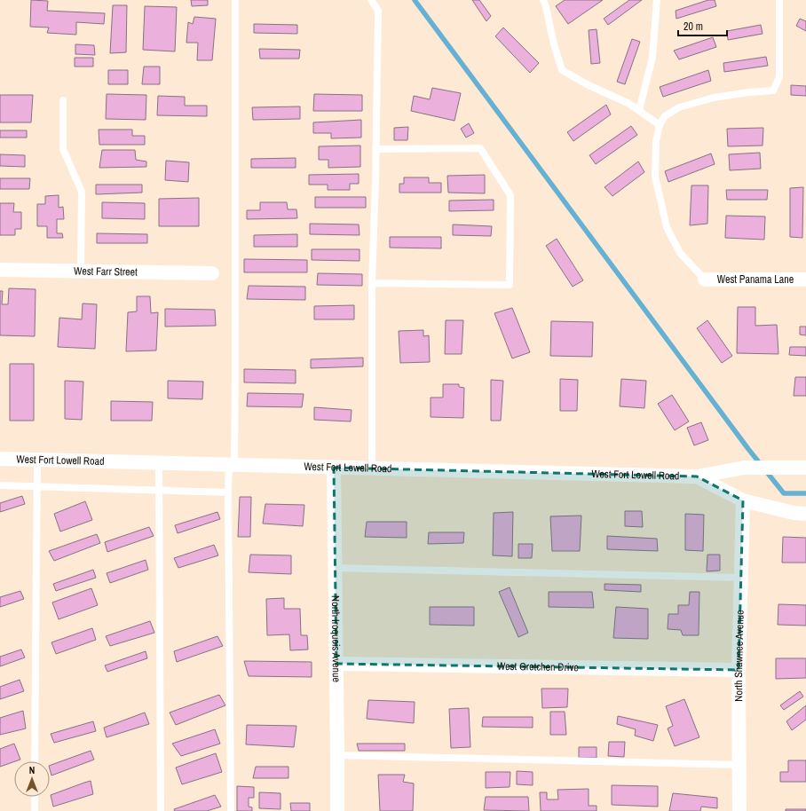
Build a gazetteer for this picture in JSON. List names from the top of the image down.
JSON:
{
  "streets": {
    "street": [
      "West Farr Street",
      "West Panama Lane",
      "West Fort Lowell Road",
      "North Iroquois Avenue",
      "North Shawnee Avenue",
      "West Gretchen Drive"
    ]
  },
  "crossings": [
    ["West Fort Lowell Road", "North Iroquois Avenue"],
    ["West Fort Lowell Road", "North Shawnee Avenue"],
    ["North Iroquois Avenue", "West Gretchen Drive"],
    ["North Shawnee Avenue", "West Gretchen Drive"]
  ],
  "scale_bar": "20 m",
  "north": "top"
}
